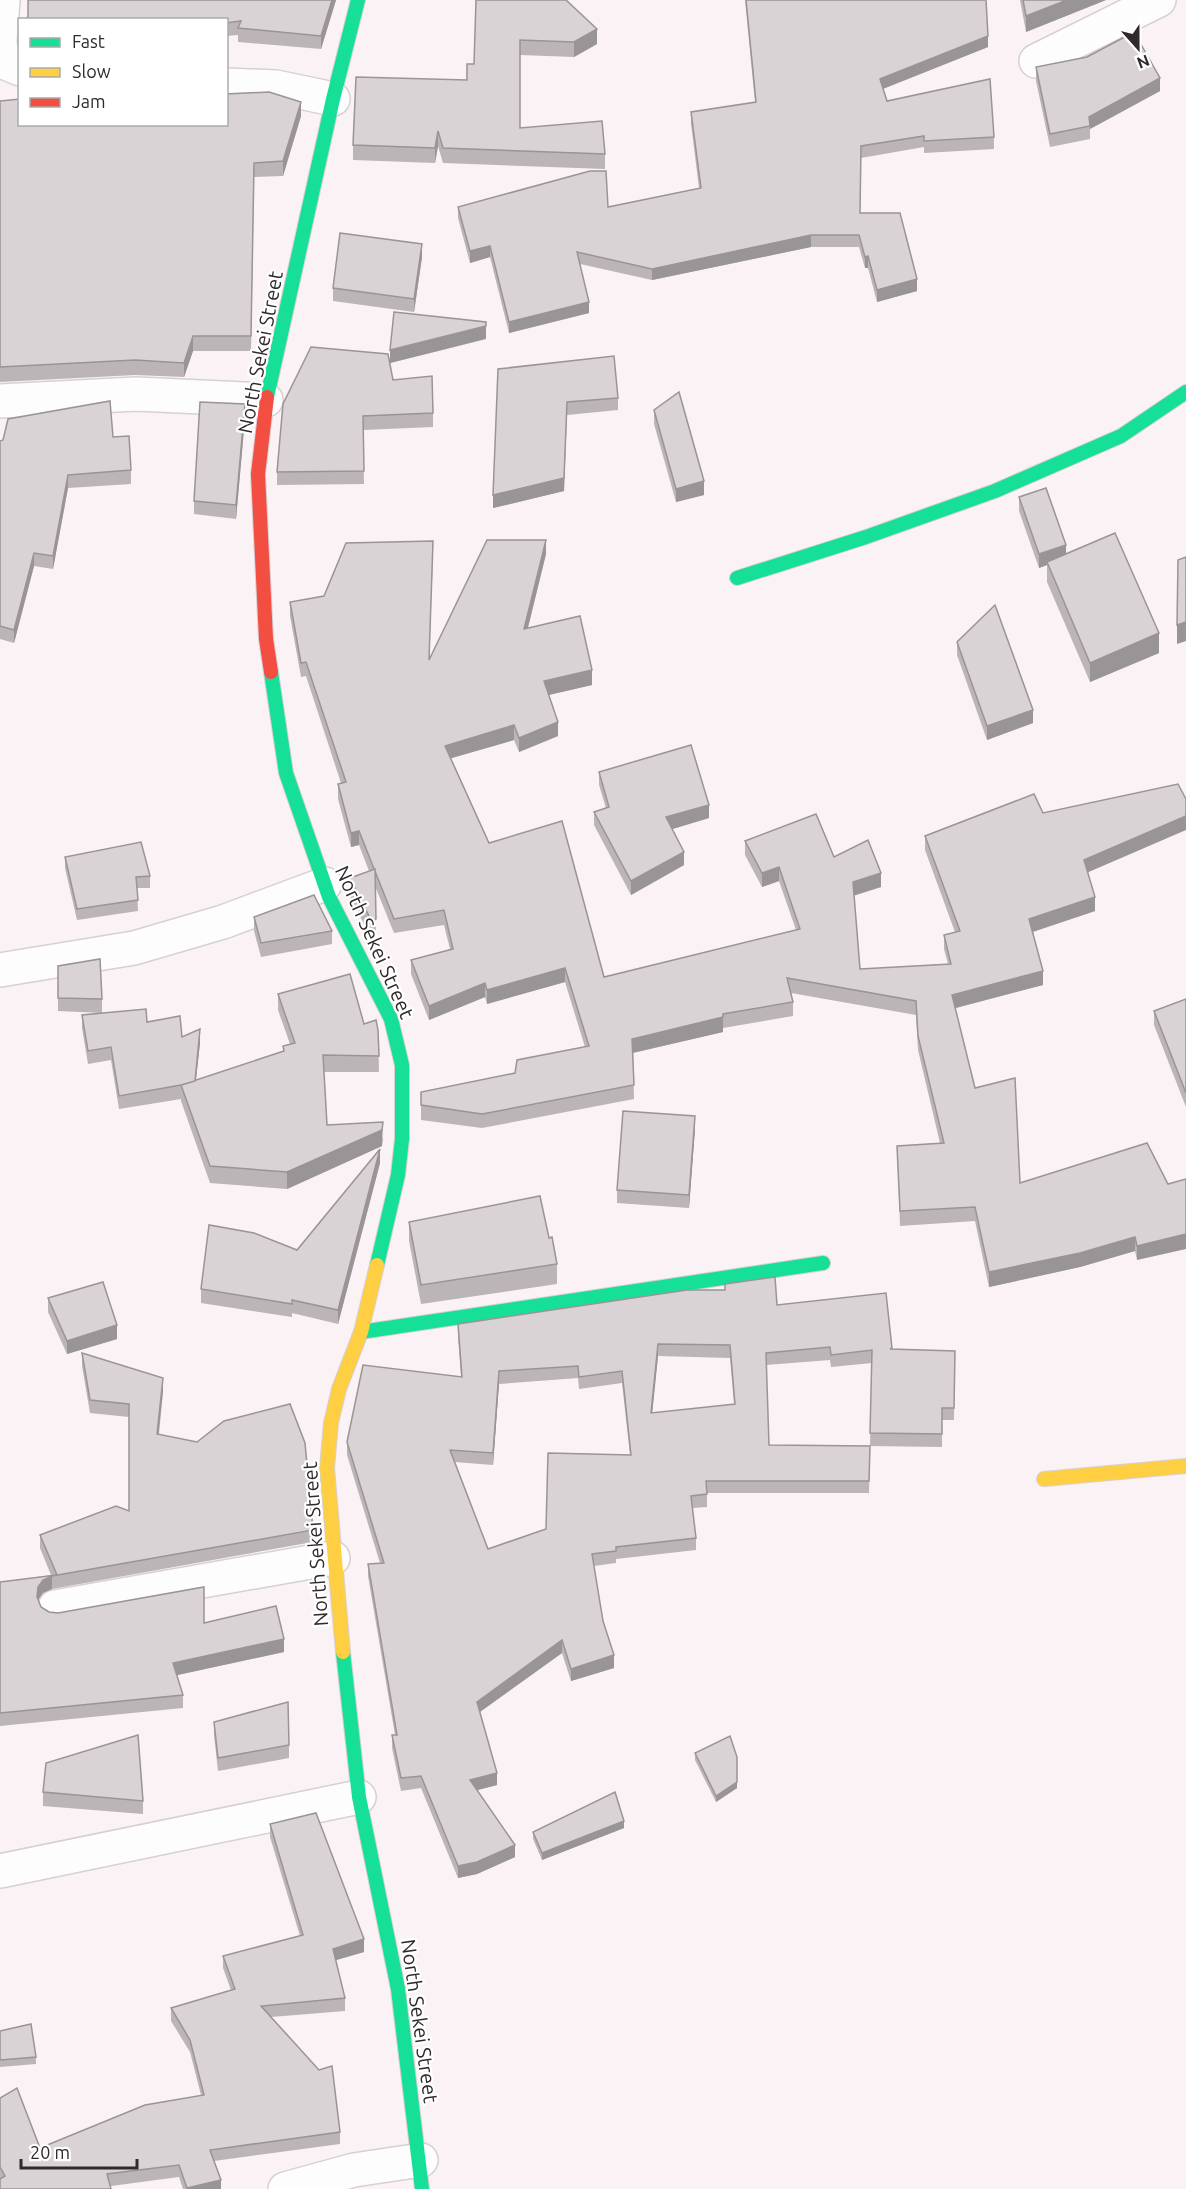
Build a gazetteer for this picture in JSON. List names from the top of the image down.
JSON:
{
  "streets": {
    "street": ["North Sekei Street"]
  },
  "legend": ["Fast", "Slow", "Jam"],
  "scale_bar": "20 m",
  "north": "bottom"
}
